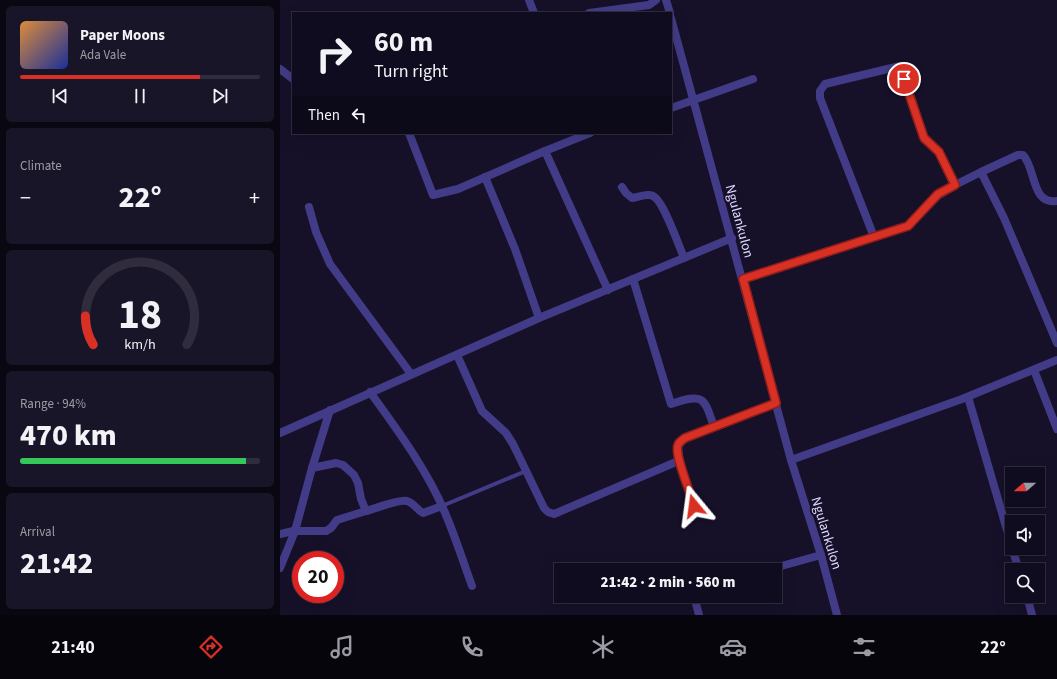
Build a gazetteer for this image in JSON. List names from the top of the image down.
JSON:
{
  "streets": {
    "street": ["Ngulankulon"]
  },
  "north": "left",
  "page": {
    "turn": ["60 m", "Turn right"],
    "song": ["Paper Moons", "Ada Vale"],
    "then": "Then",
    "tile": [
      "Climate",
      ["Range · 94%", "470 km"],
      ["Arrival", "21:42"]
    ],
    "heat": ["−", "22°", "+"],
    "limit": "20",
    "trip": "21:42 · 2 min · 560 m",
    "tabs": ["21:40", "22°"],
    "gauge": ["18", "km/h"]
  }
}
